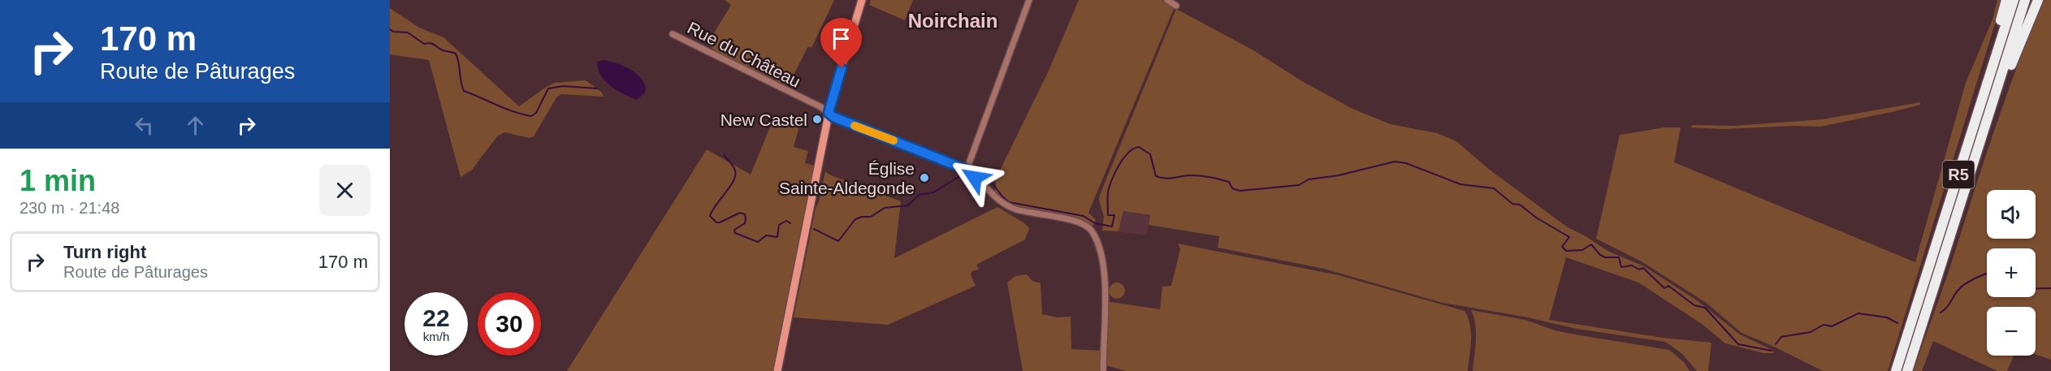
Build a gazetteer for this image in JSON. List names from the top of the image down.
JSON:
{
  "streets": {
    "highway": ["R5"],
    "street": ["Rue du Château"]
  },
  "districts": ["Noirchain"],
  "places": ["New Castel", "Église Sainte-Aldegonde"],
  "page": {
    "turn": ["170 m", "Route de Pâturages"],
    "heading": ["1 min", "230 m · 21:48"],
    "map_buttons": ["+", "−"],
    "list": [
      {
        "name": "Turn right",
        "note": "Route de Pâturages",
        "value": "170 m"
      }
    ],
    "speed": "22 km/h",
    "limit": "30"
  }
}
